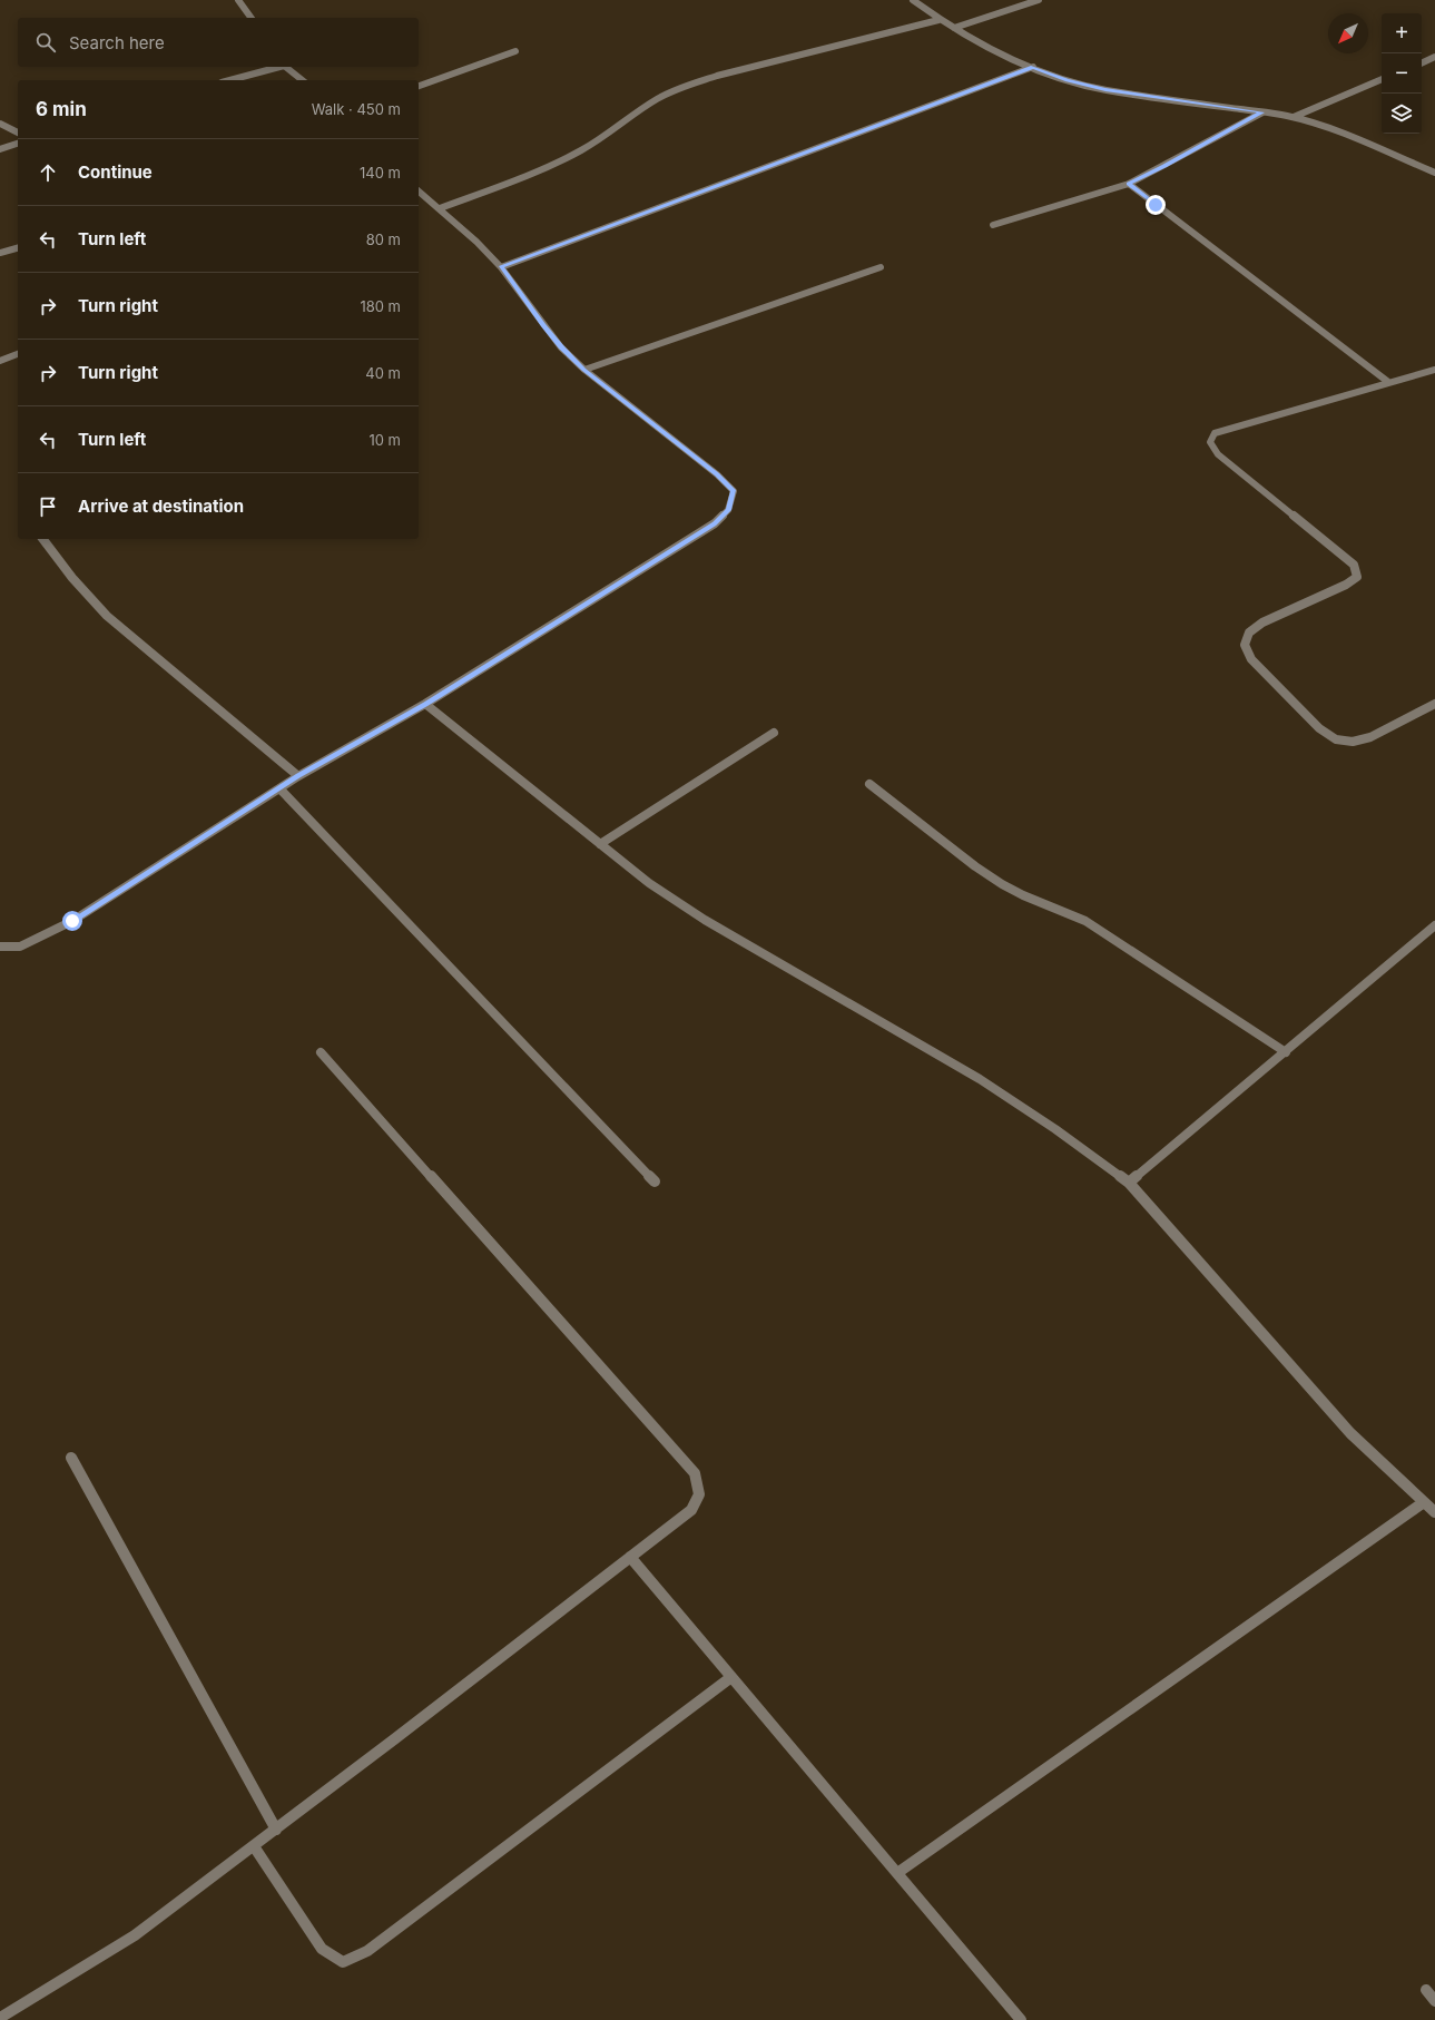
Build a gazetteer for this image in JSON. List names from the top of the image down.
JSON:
{
  "north": "bottom left",
  "page": {
    "map_buttons": ["+", "−"],
    "search": "Search here",
    "heading": ["6 min", "Walk · 450 m"],
    "list": [
      ["Continue", "140 m"],
      ["Turn left", "80 m"],
      ["Turn right", "180 m"],
      ["Turn right", "40 m"],
      ["Turn left", "10 m"],
      "Arrive at destination"
    ]
  }
}
